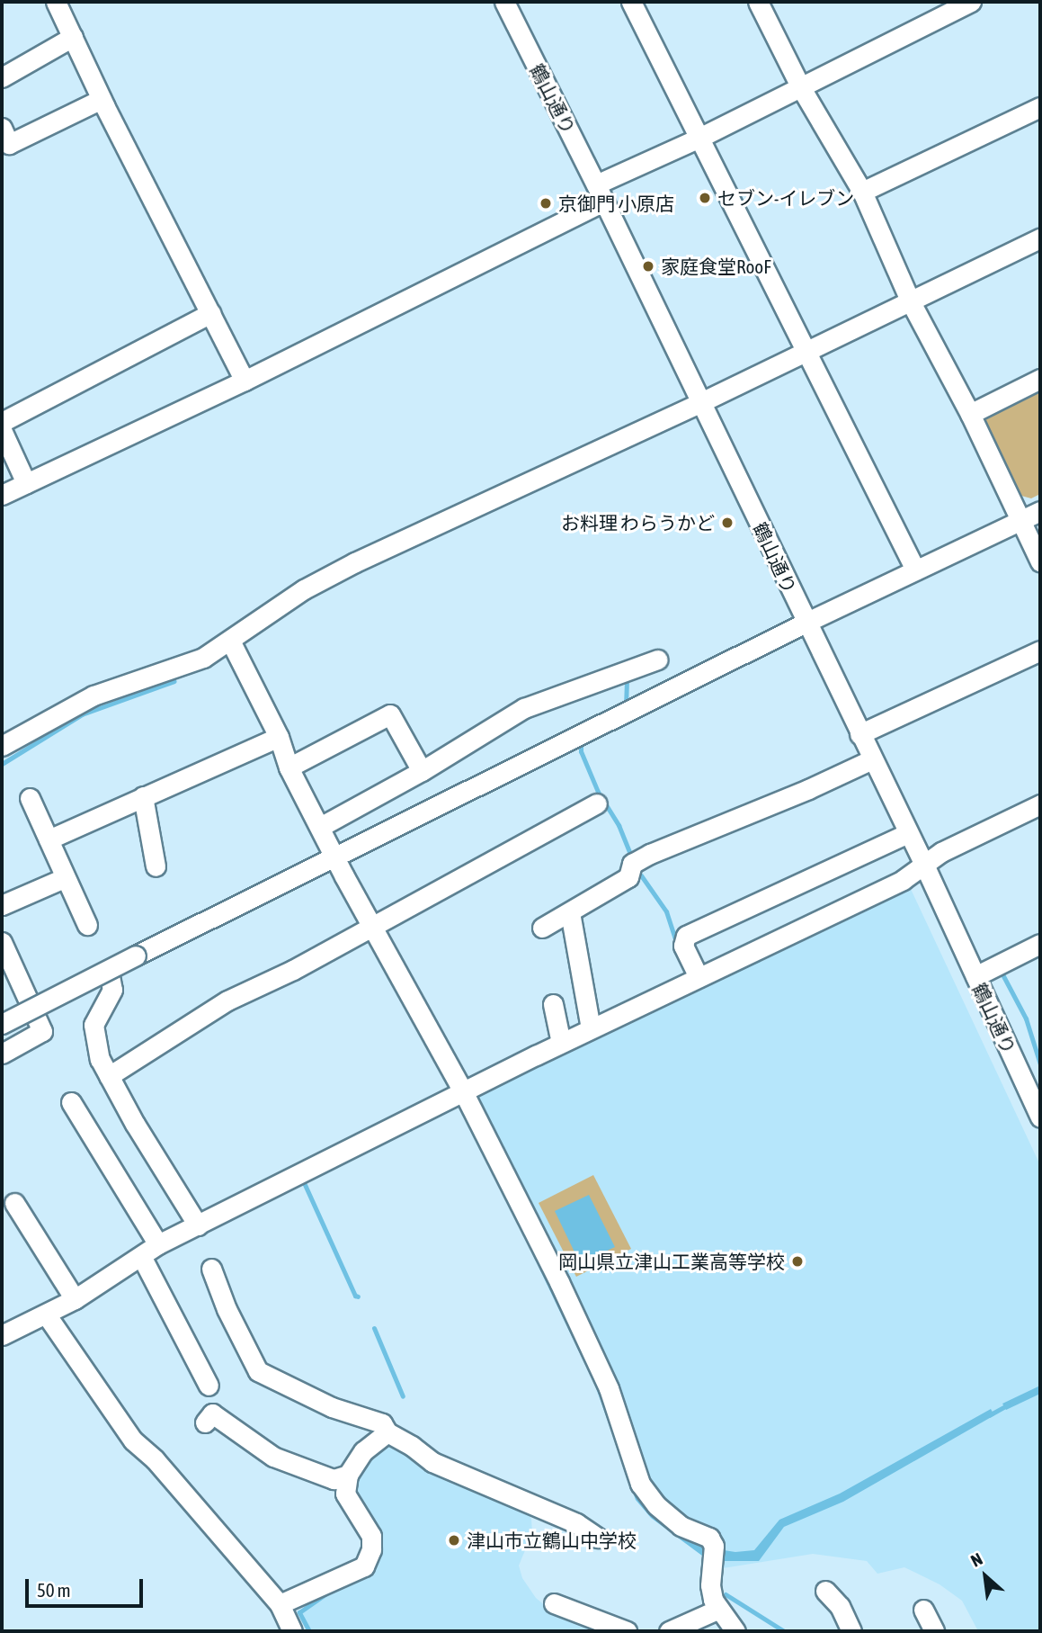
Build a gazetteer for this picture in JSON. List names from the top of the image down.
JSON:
{
  "streets": {
    "street": ["鶴山通り"]
  },
  "places": [
    "セブン-イレブン",
    "京御門 小原店",
    "家庭食堂RooF",
    "お料理 わらうかど",
    "岡山県立津山工業高等学校",
    "津山市立鶴山中学校"
  ],
  "scale_bar": "50 m",
  "north": "top left"
}
